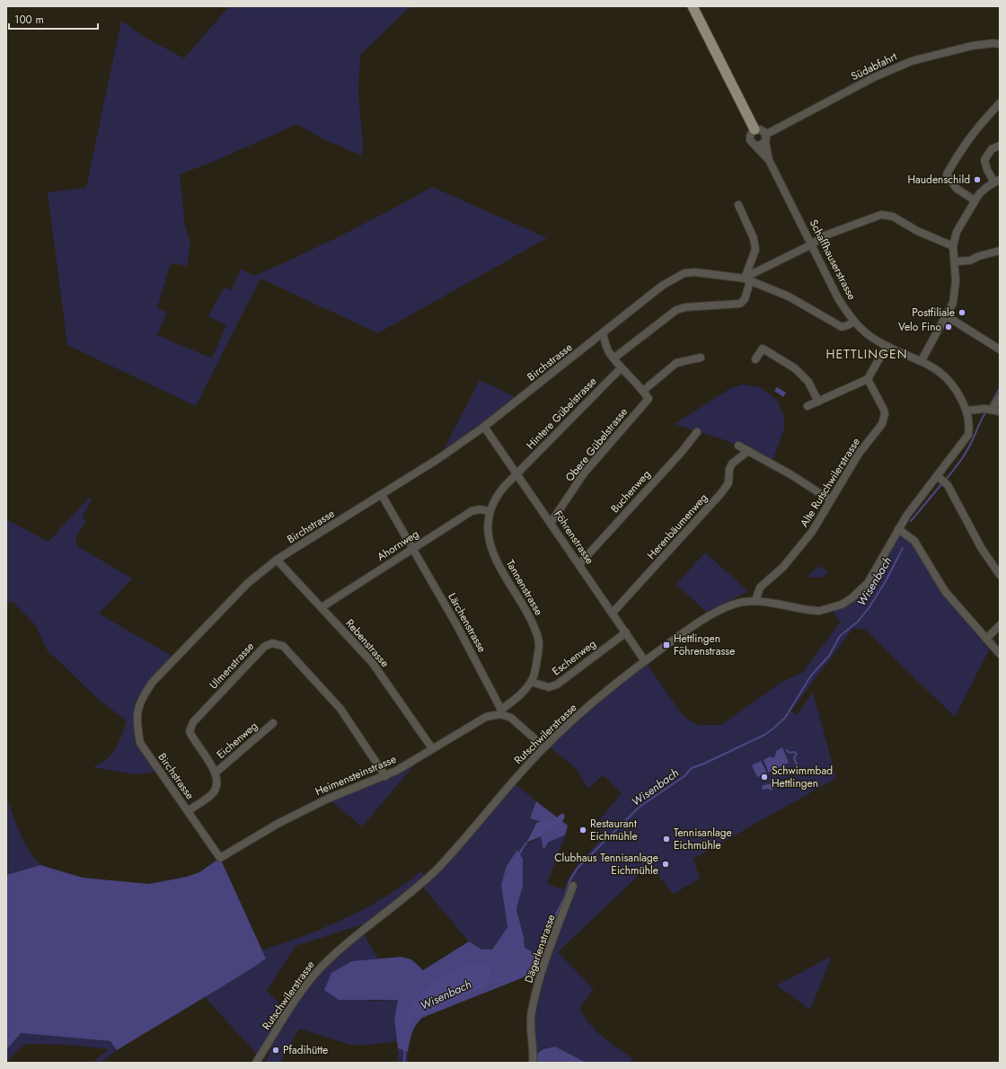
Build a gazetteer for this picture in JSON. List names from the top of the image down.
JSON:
{
  "streets": {
    "street": [
      "Südabfahrt",
      "Schaffhauserstrasse",
      "Birchstrasse",
      "Hintere Gübelstrasse",
      "Obere Gübelstrasse",
      "Alte Rutschwilerstrasse",
      "Buchenweg",
      "Herenbäumenweg",
      "Föhrenstrasse",
      "Ahornweg",
      "Tannenstrasse",
      "Lärchenstrasse",
      "Rebenstrasse",
      "Eschenweg",
      "Ulmenstrasse",
      "Rutschwilerstrasse",
      "Eichenweg",
      "Heimensteinstrasse",
      "Dägerlenstrasse"
    ]
  },
  "crossings": [
    ["Südabfahrt", "Schaffhauserstrasse"],
    ["Schaffhauserstrasse", "Birchstrasse"],
    ["Schaffhauserstrasse", "Rutschwilerstrasse"],
    ["Birchstrasse", "Föhrenstrasse"],
    ["Birchstrasse", "Lärchenstrasse"],
    ["Birchstrasse", "Rebenstrasse"],
    ["Birchstrasse", "Heimensteinstrasse"],
    ["Hintere Gübelstrasse", "Föhrenstrasse"],
    ["Hintere Gübelstrasse", "Tannenstrasse"],
    ["Obere Gübelstrasse", "Föhrenstrasse"],
    ["Alte Rutschwilerstrasse", "Rutschwilerstrasse"],
    ["Buchenweg", "Föhrenstrasse"],
    ["Herenbäumenweg", "Föhrenstrasse"],
    ["Föhrenstrasse", "Tannenstrasse"],
    ["Föhrenstrasse", "Eschenweg"],
    ["Föhrenstrasse", "Rutschwilerstrasse"],
    ["Ahornweg", "Tannenstrasse"],
    ["Ahornweg", "Lärchenstrasse"],
    ["Ahornweg", "Rebenstrasse"],
    ["Tannenstrasse", "Lärchenstrasse"],
    ["Tannenstrasse", "Eschenweg"],
    ["Tannenstrasse", "Heimensteinstrasse"],
    ["Lärchenstrasse", "Heimensteinstrasse"],
    ["Rebenstrasse", "Heimensteinstrasse"],
    ["Ulmenstrasse", "Eichenweg"],
    ["Ulmenstrasse", "Heimensteinstrasse"]
  ],
  "districts": ["HETTLINGEN"],
  "water": ["Wisenbach"],
  "places": {
    "other": [
      "Haudenschild",
      "Postfiliale",
      "Velo Fino",
      "Schwimmbad Hettlingen",
      "Restaurant Eichmühle",
      "Tennisanlage Eichmühle",
      "Clubhaus Tennisanlage Eichmühle",
      "Pfadihütte"
    ],
    "transit": ["Hettlingen Föhrenstrasse"]
  },
  "scale_bar": "100 m"
}
